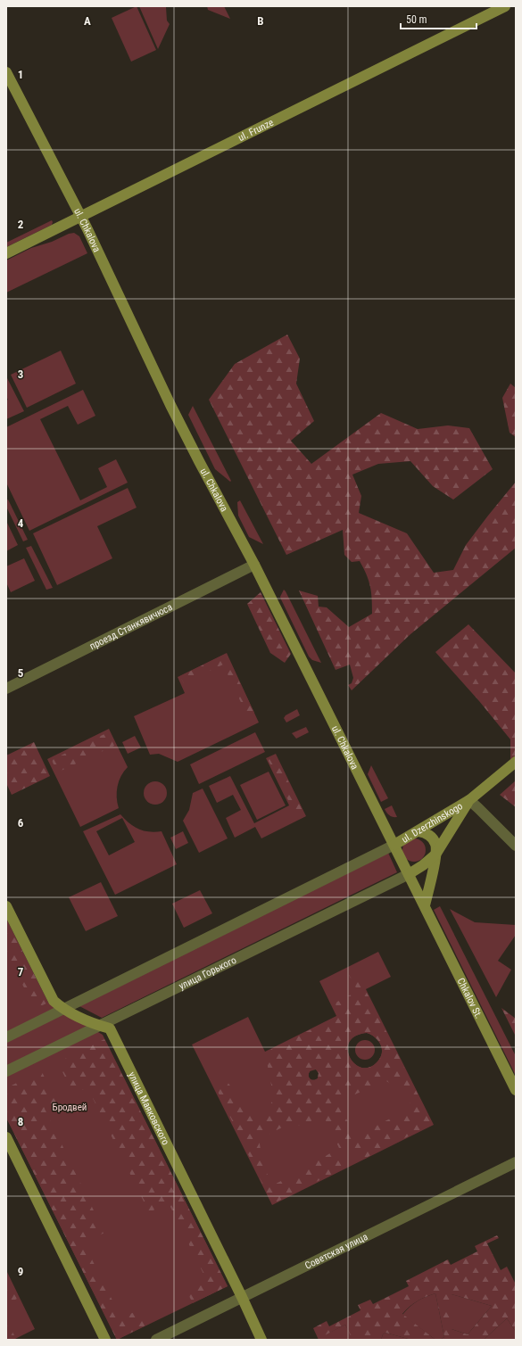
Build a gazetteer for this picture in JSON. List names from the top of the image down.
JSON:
{
  "streets": {
    "main road": [
      "ul. Frunze",
      "ul. Chkalova",
      "ul. Dzerzhinskogo",
      "Chkalov St.",
      "улица Маяковского"
    ],
    "street": ["проезд Станкявичюса", "улица Горького", "Советская улица"]
  },
  "crossings": [
    ["ul. Frunze", "ul. Chkalova"],
    ["ul. Chkalova", "проезд Станкявичюса"],
    ["ul. Chkalova", "ul. Dzerzhinskogo"],
    ["ul. Chkalova", "улица Горького"],
    ["ul. Chkalova", "Chkalov St."],
    ["ul. Dzerzhinskogo", "Chkalov St."],
    ["улица Горького", "улица Маяковского"],
    ["улица Маяковского", "Советская улица"]
  ],
  "parks": ["Бродвей"],
  "scale_bar": "50 m",
  "grid": {
    "columns": ["A", "B"],
    "rows": [
      "1",
      "2",
      "3",
      "4",
      "5",
      "6",
      "7",
      "8",
      "9"
    ]
  }
}
